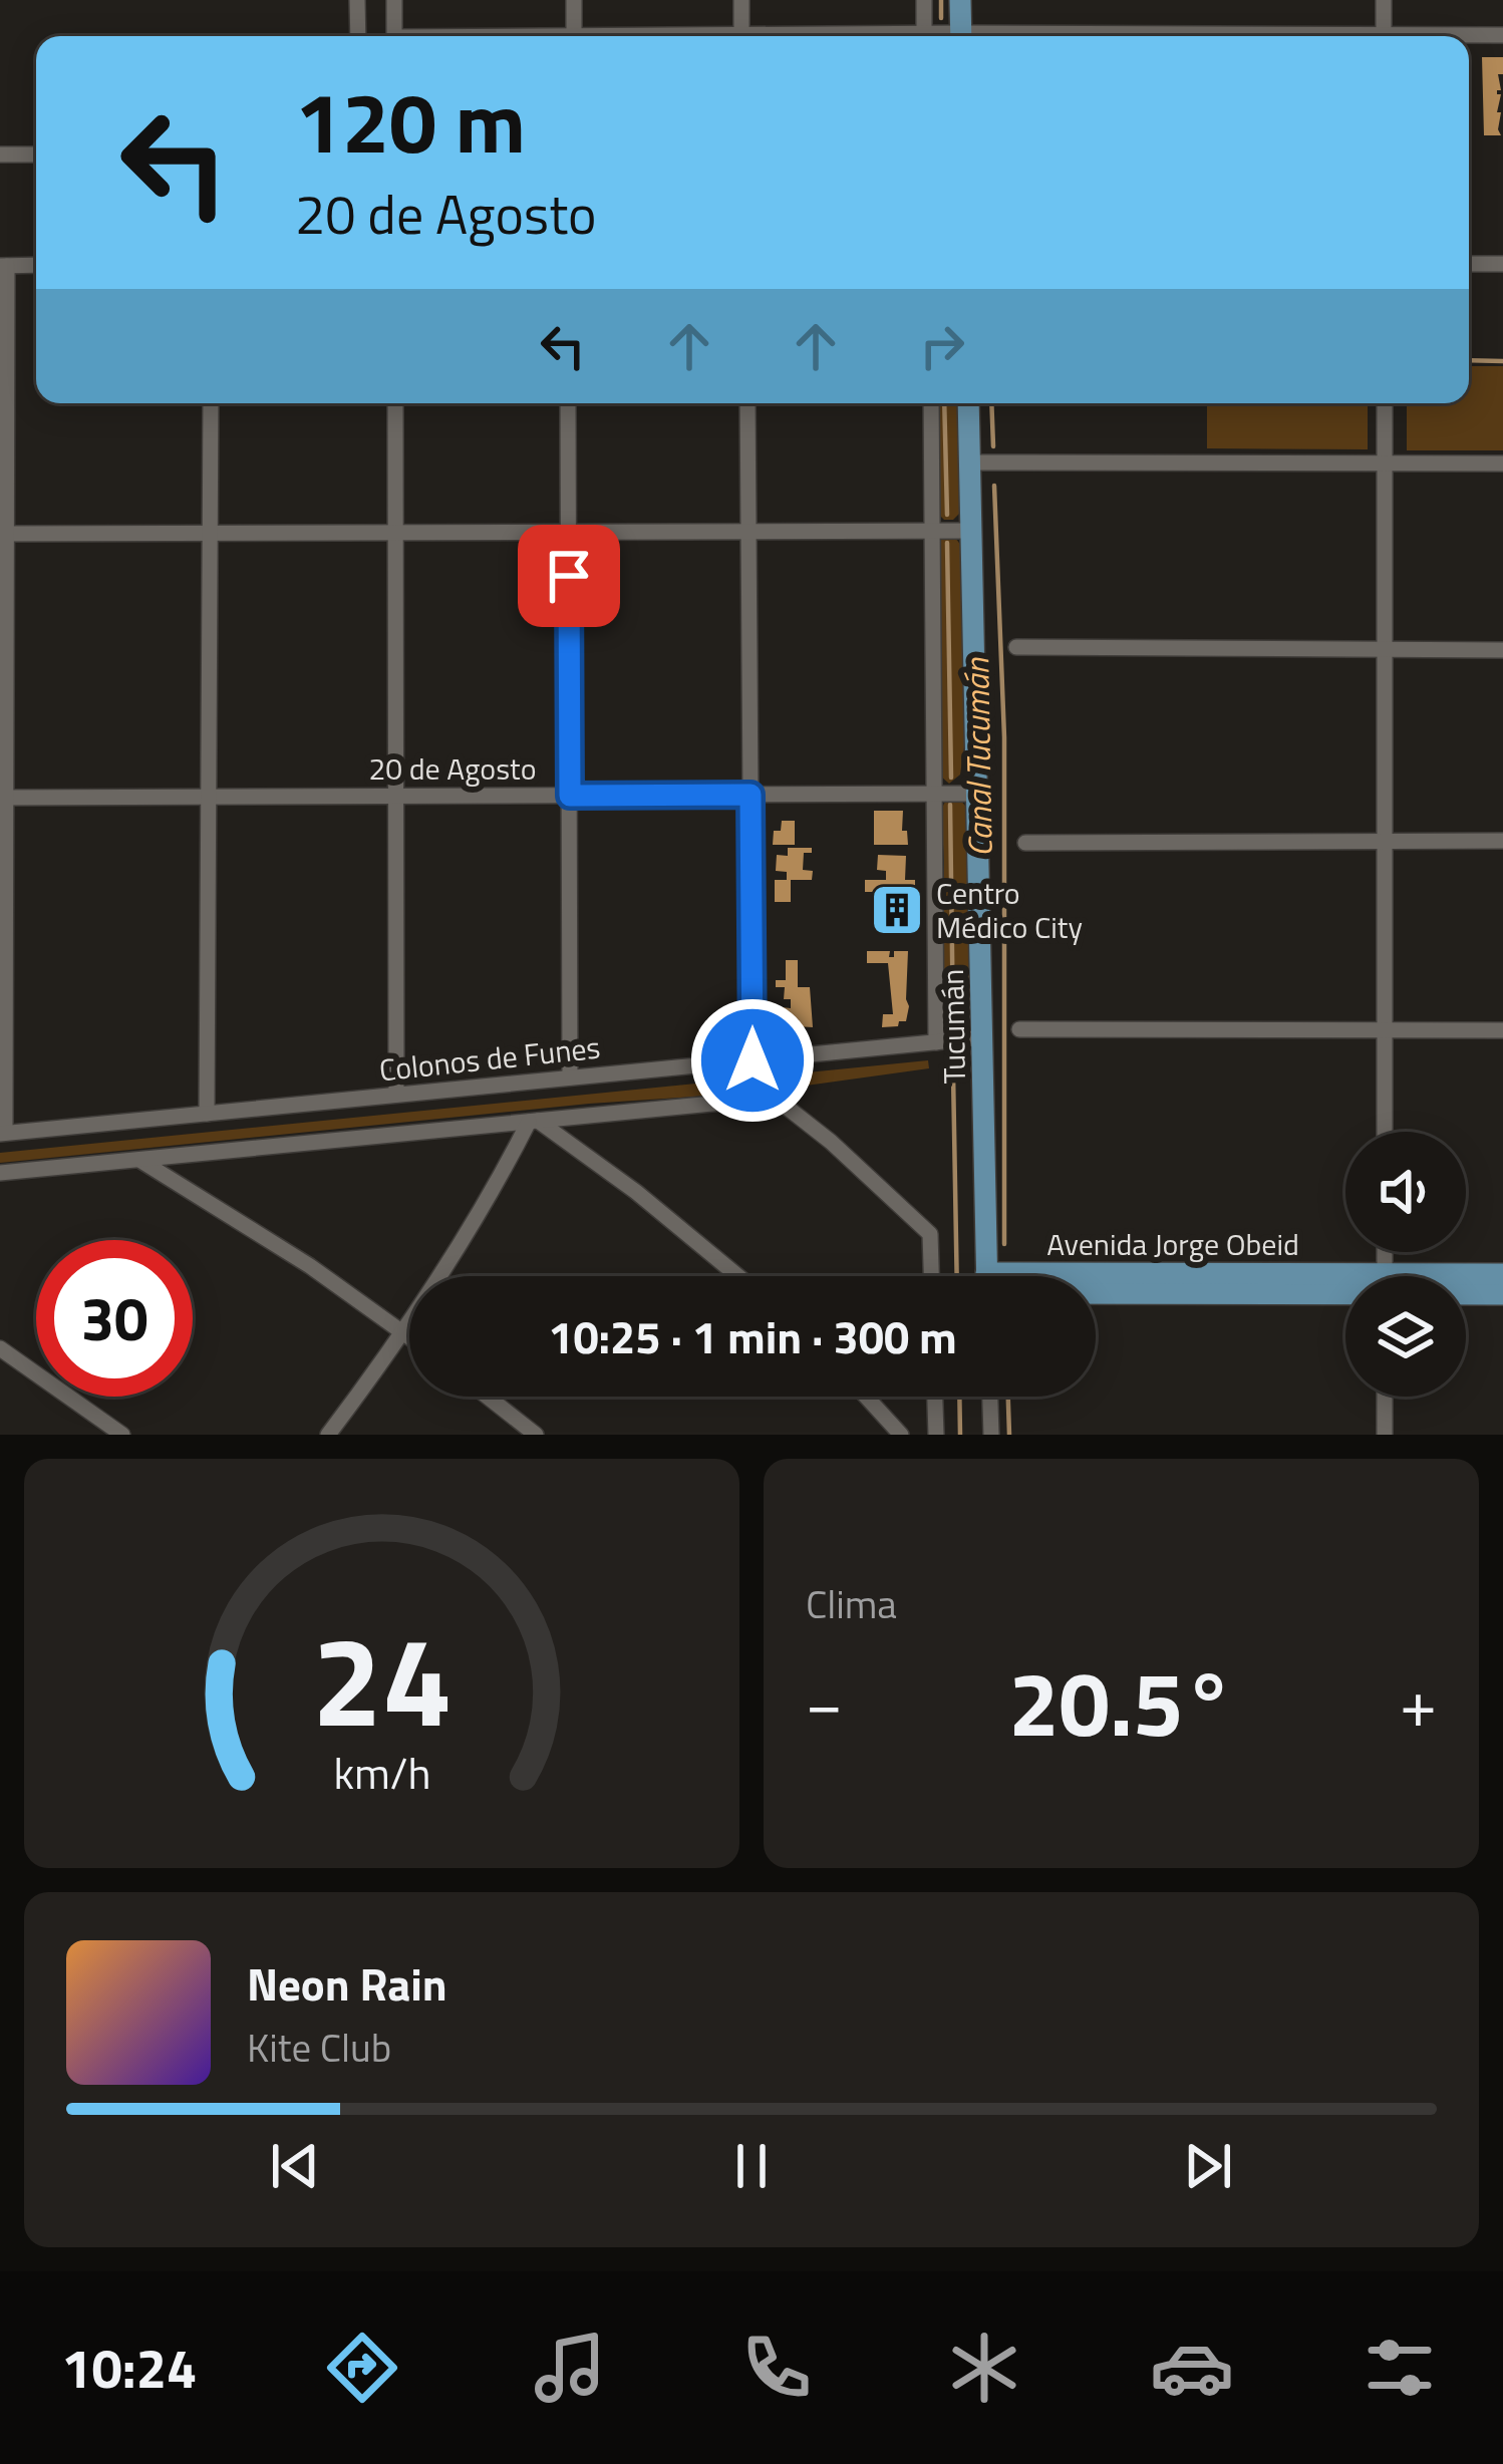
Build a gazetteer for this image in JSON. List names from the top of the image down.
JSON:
{
  "streets": {
    "main road": ["Tucumán", "Avenida Jorge Obeid"],
    "street": ["20 de Agosto", "Colonos de Funes"]
  },
  "crossings": [
    ["20 de Agosto", "Tucumán"],
    ["Tucumán", "Colonos de Funes"]
  ],
  "water": ["Canal Tucumán"],
  "places": {
    "building": ["Centro Médico City"]
  },
  "page": {
    "turn": ["120 m", "20 de Agosto"],
    "limit": "30",
    "trip": "10:25 · 1 min · 300 m",
    "tile": "Clima",
    "heat": ["−", "20.5°", "+"],
    "song": ["Neon Rain", "Kite Club"],
    "tabs": "10:24",
    "gauge": ["24", "km/h"]
  }
}
